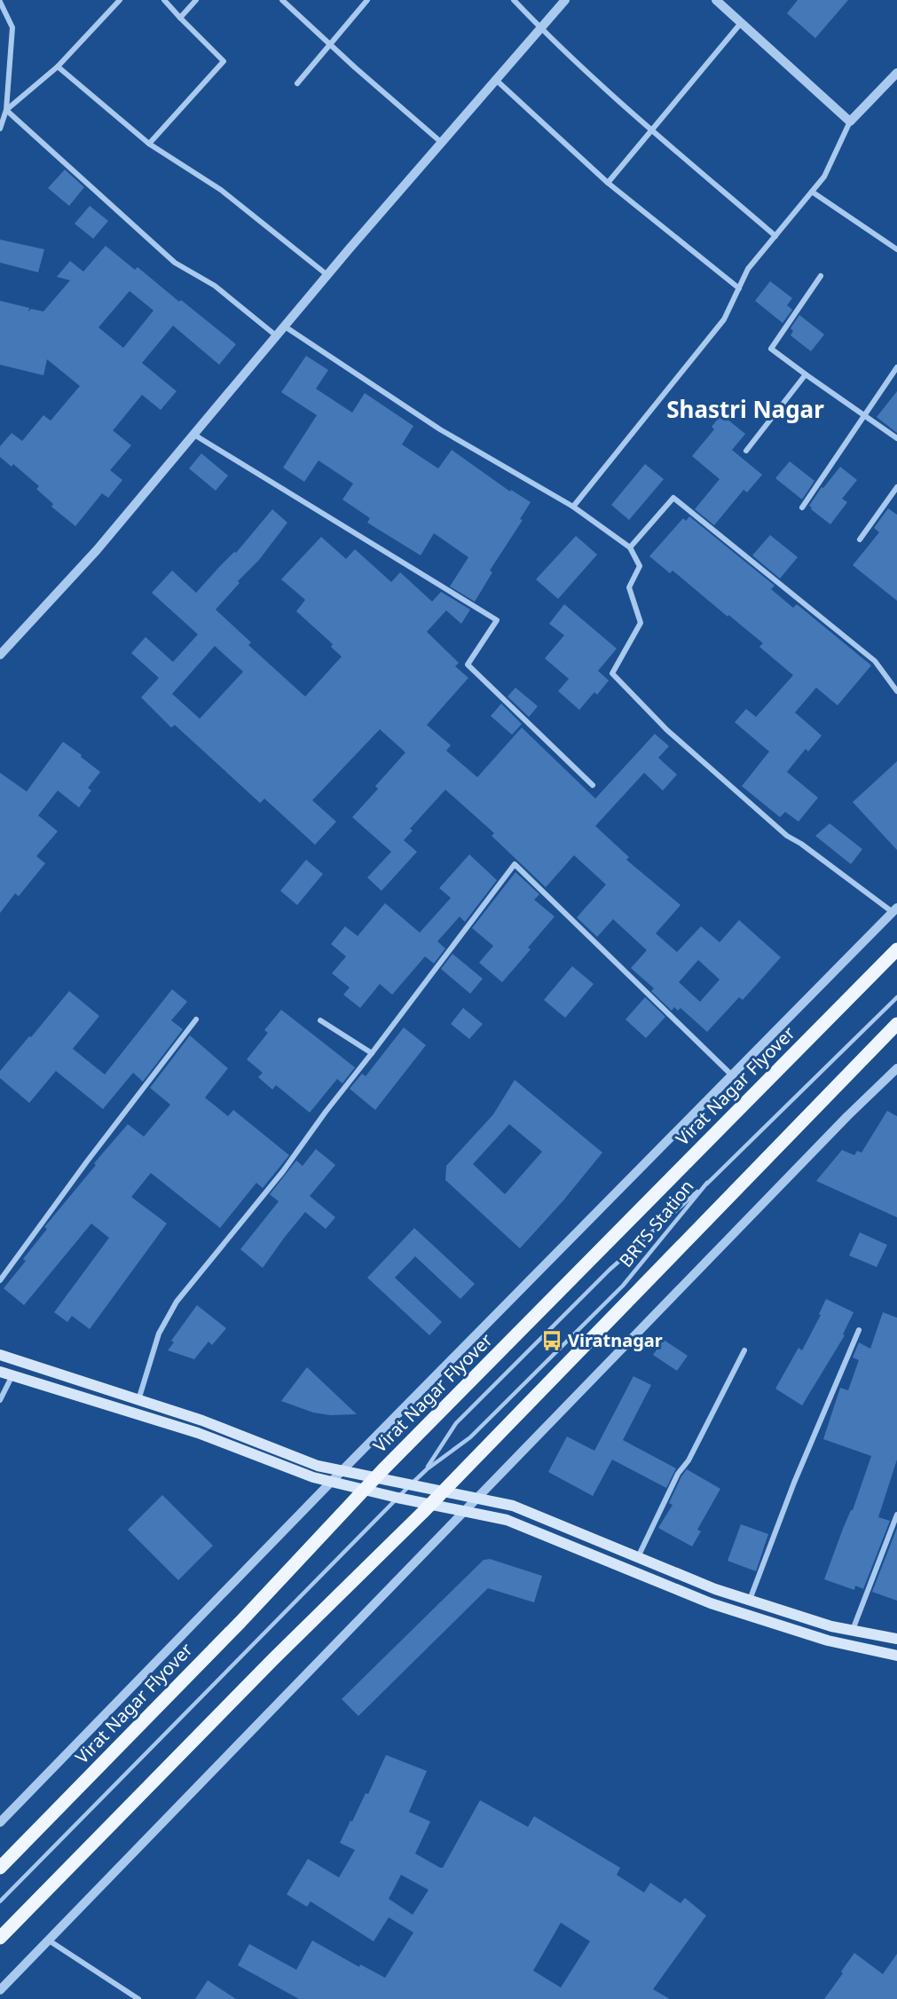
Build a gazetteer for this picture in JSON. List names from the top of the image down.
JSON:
{
  "streets": {
    "main road": ["Virat Nagar Flyover"],
    "lane": ["BRTS Station"]
  },
  "districts": ["Shastri Nagar"],
  "places": {
    "bus stop": ["Viratnagar"]
  }
}
